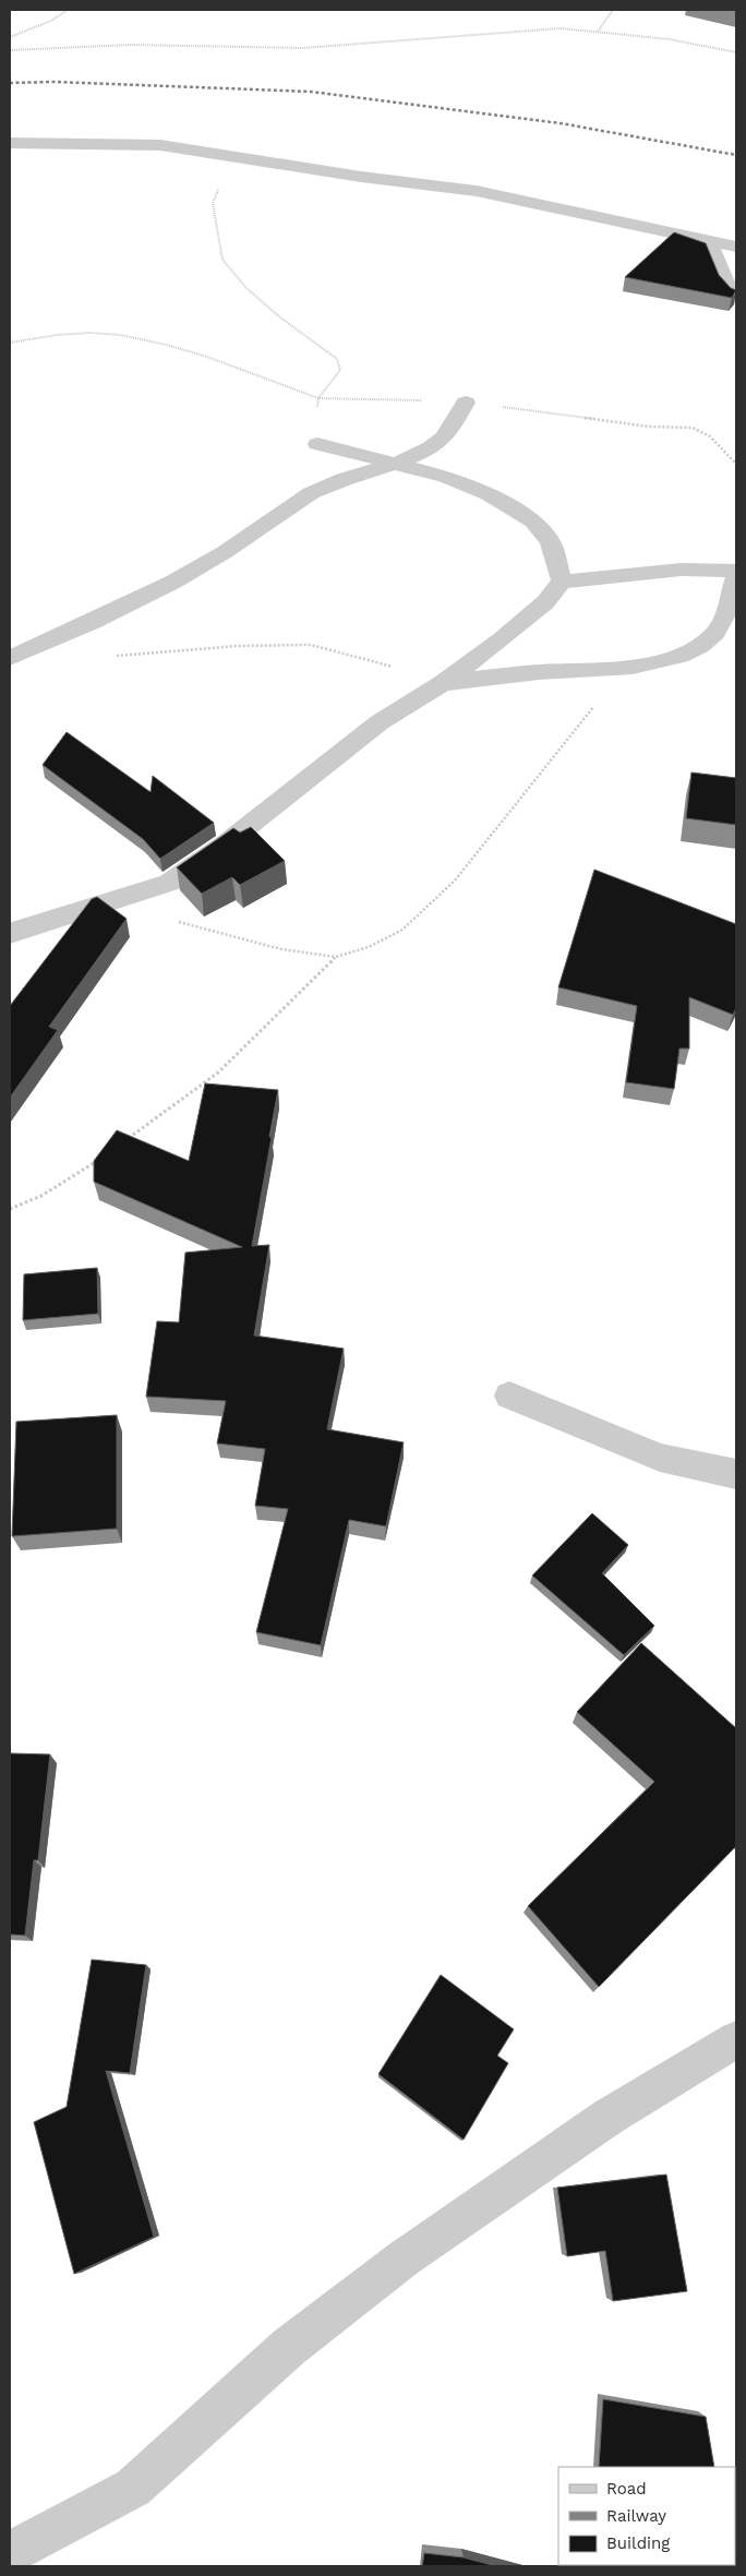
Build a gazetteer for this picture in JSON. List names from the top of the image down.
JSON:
{
  "legend": ["Road", "Railway", "Building"]
}
